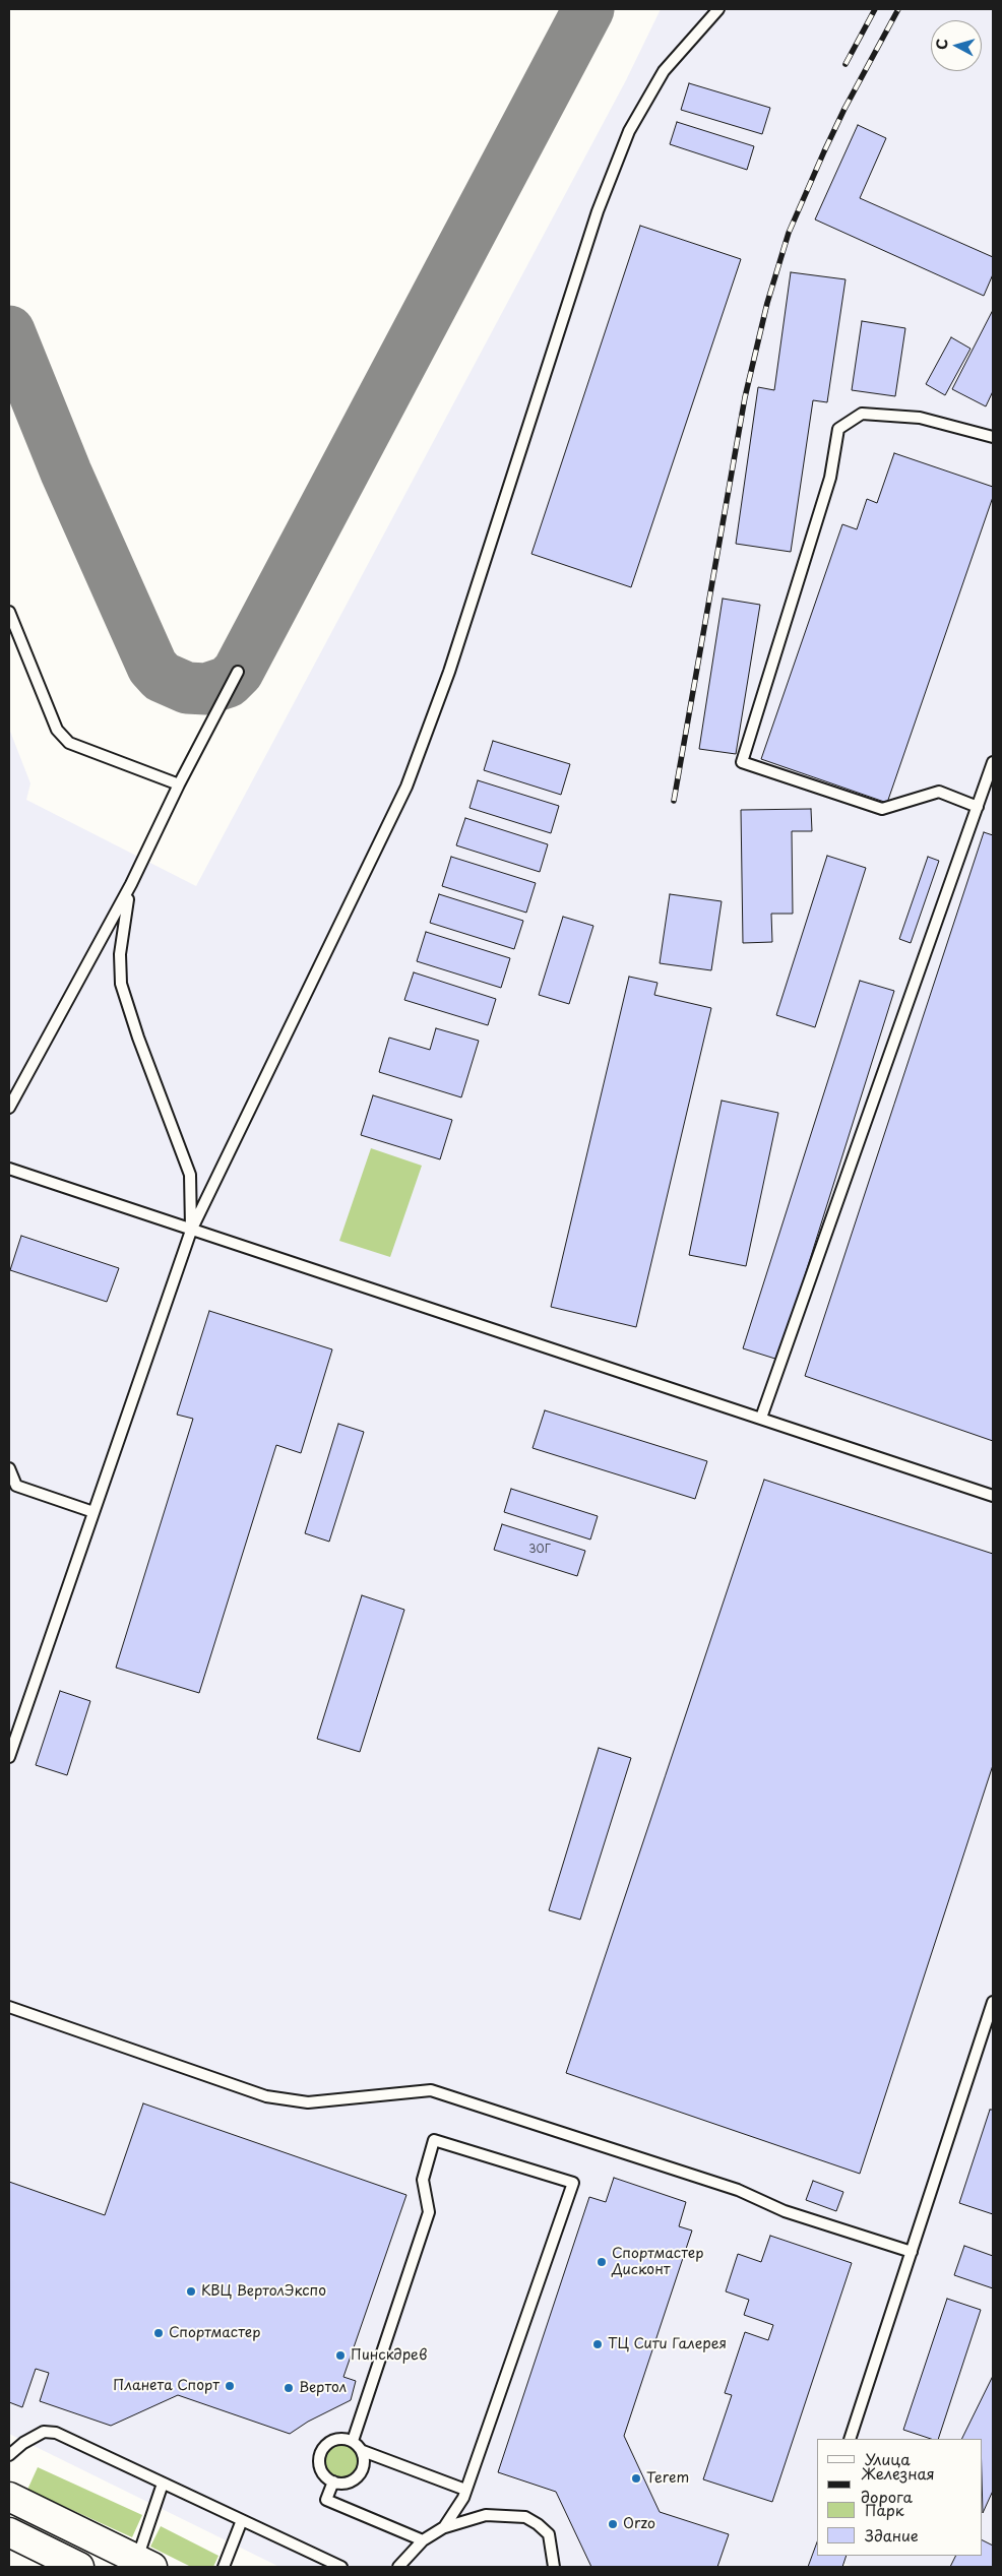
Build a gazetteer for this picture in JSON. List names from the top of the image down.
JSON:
{
  "places": [
    "Спортмастер Дисконт",
    "КВЦ ВертолЭкспо",
    "Спортмастер",
    "ТЦ Сити Галерея",
    "Пинскдрев",
    "Планета Спорт",
    "Вертол",
    "Terem",
    "Orzo"
  ],
  "house_numbers": ["30Г"],
  "legend": [
    "Улица",
    "Железная дорога",
    "Парк",
    "Здание"
  ],
  "north": "left"
}
